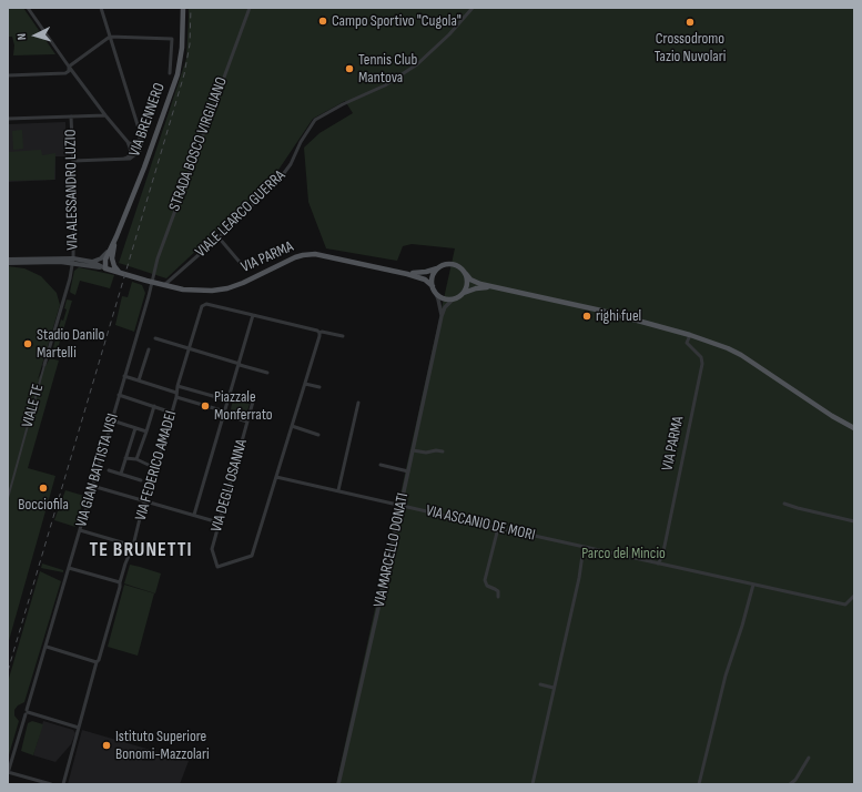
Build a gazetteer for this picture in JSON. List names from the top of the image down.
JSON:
{
  "streets": {
    "main road": ["VIA BRENNERO", "VIA PARMA"],
    "street": [
      "STRADA BOSCO VIRGILIANO",
      "VIA ALESSANDRO LUZIO",
      "VIALE LEARCO GUERRA",
      "VIALE TE",
      "VIA FEDERICO AMADEI",
      "VIA GIAN BATTISTA VISI",
      "VIA DEGLI OSANNA",
      "VIA ASCANIO DE MORI",
      "VIA MARCELLO DONATI"
    ]
  },
  "crossings": [
    ["VIA BRENNERO", "VIA PARMA"],
    ["STRADA BOSCO VIRGILIANO", "VIA PARMA"],
    ["STRADA BOSCO VIRGILIANO", "VIA GIAN BATTISTA VISI"],
    ["VIA ALESSANDRO LUZIO", "VIALE TE"],
    ["VIALE LEARCO GUERRA", "VIA PARMA"],
    ["VIA PARMA", "VIA GIAN BATTISTA VISI"],
    ["VIA PARMA", "VIA ASCANIO DE MORI"],
    ["VIA PARMA", "VIA MARCELLO DONATI"],
    ["VIA DEGLI OSANNA", "VIA ASCANIO DE MORI"],
    ["VIA ASCANIO DE MORI", "VIA MARCELLO DONATI"]
  ],
  "districts": ["TE BRUNETTI"],
  "parks": ["Parco del Mincio"],
  "places": [
    "Campo Sportivo \"Cugola\"",
    "Crossodromo Tazio Nuvolari",
    "Tennis Club Mantova",
    "righi fuel",
    "Stadio Danilo Martelli",
    "Piazzale Monferrato",
    "Bocciofila",
    "Istituto Superiore Bonomi-Mazzolari"
  ],
  "north": "left"
}
